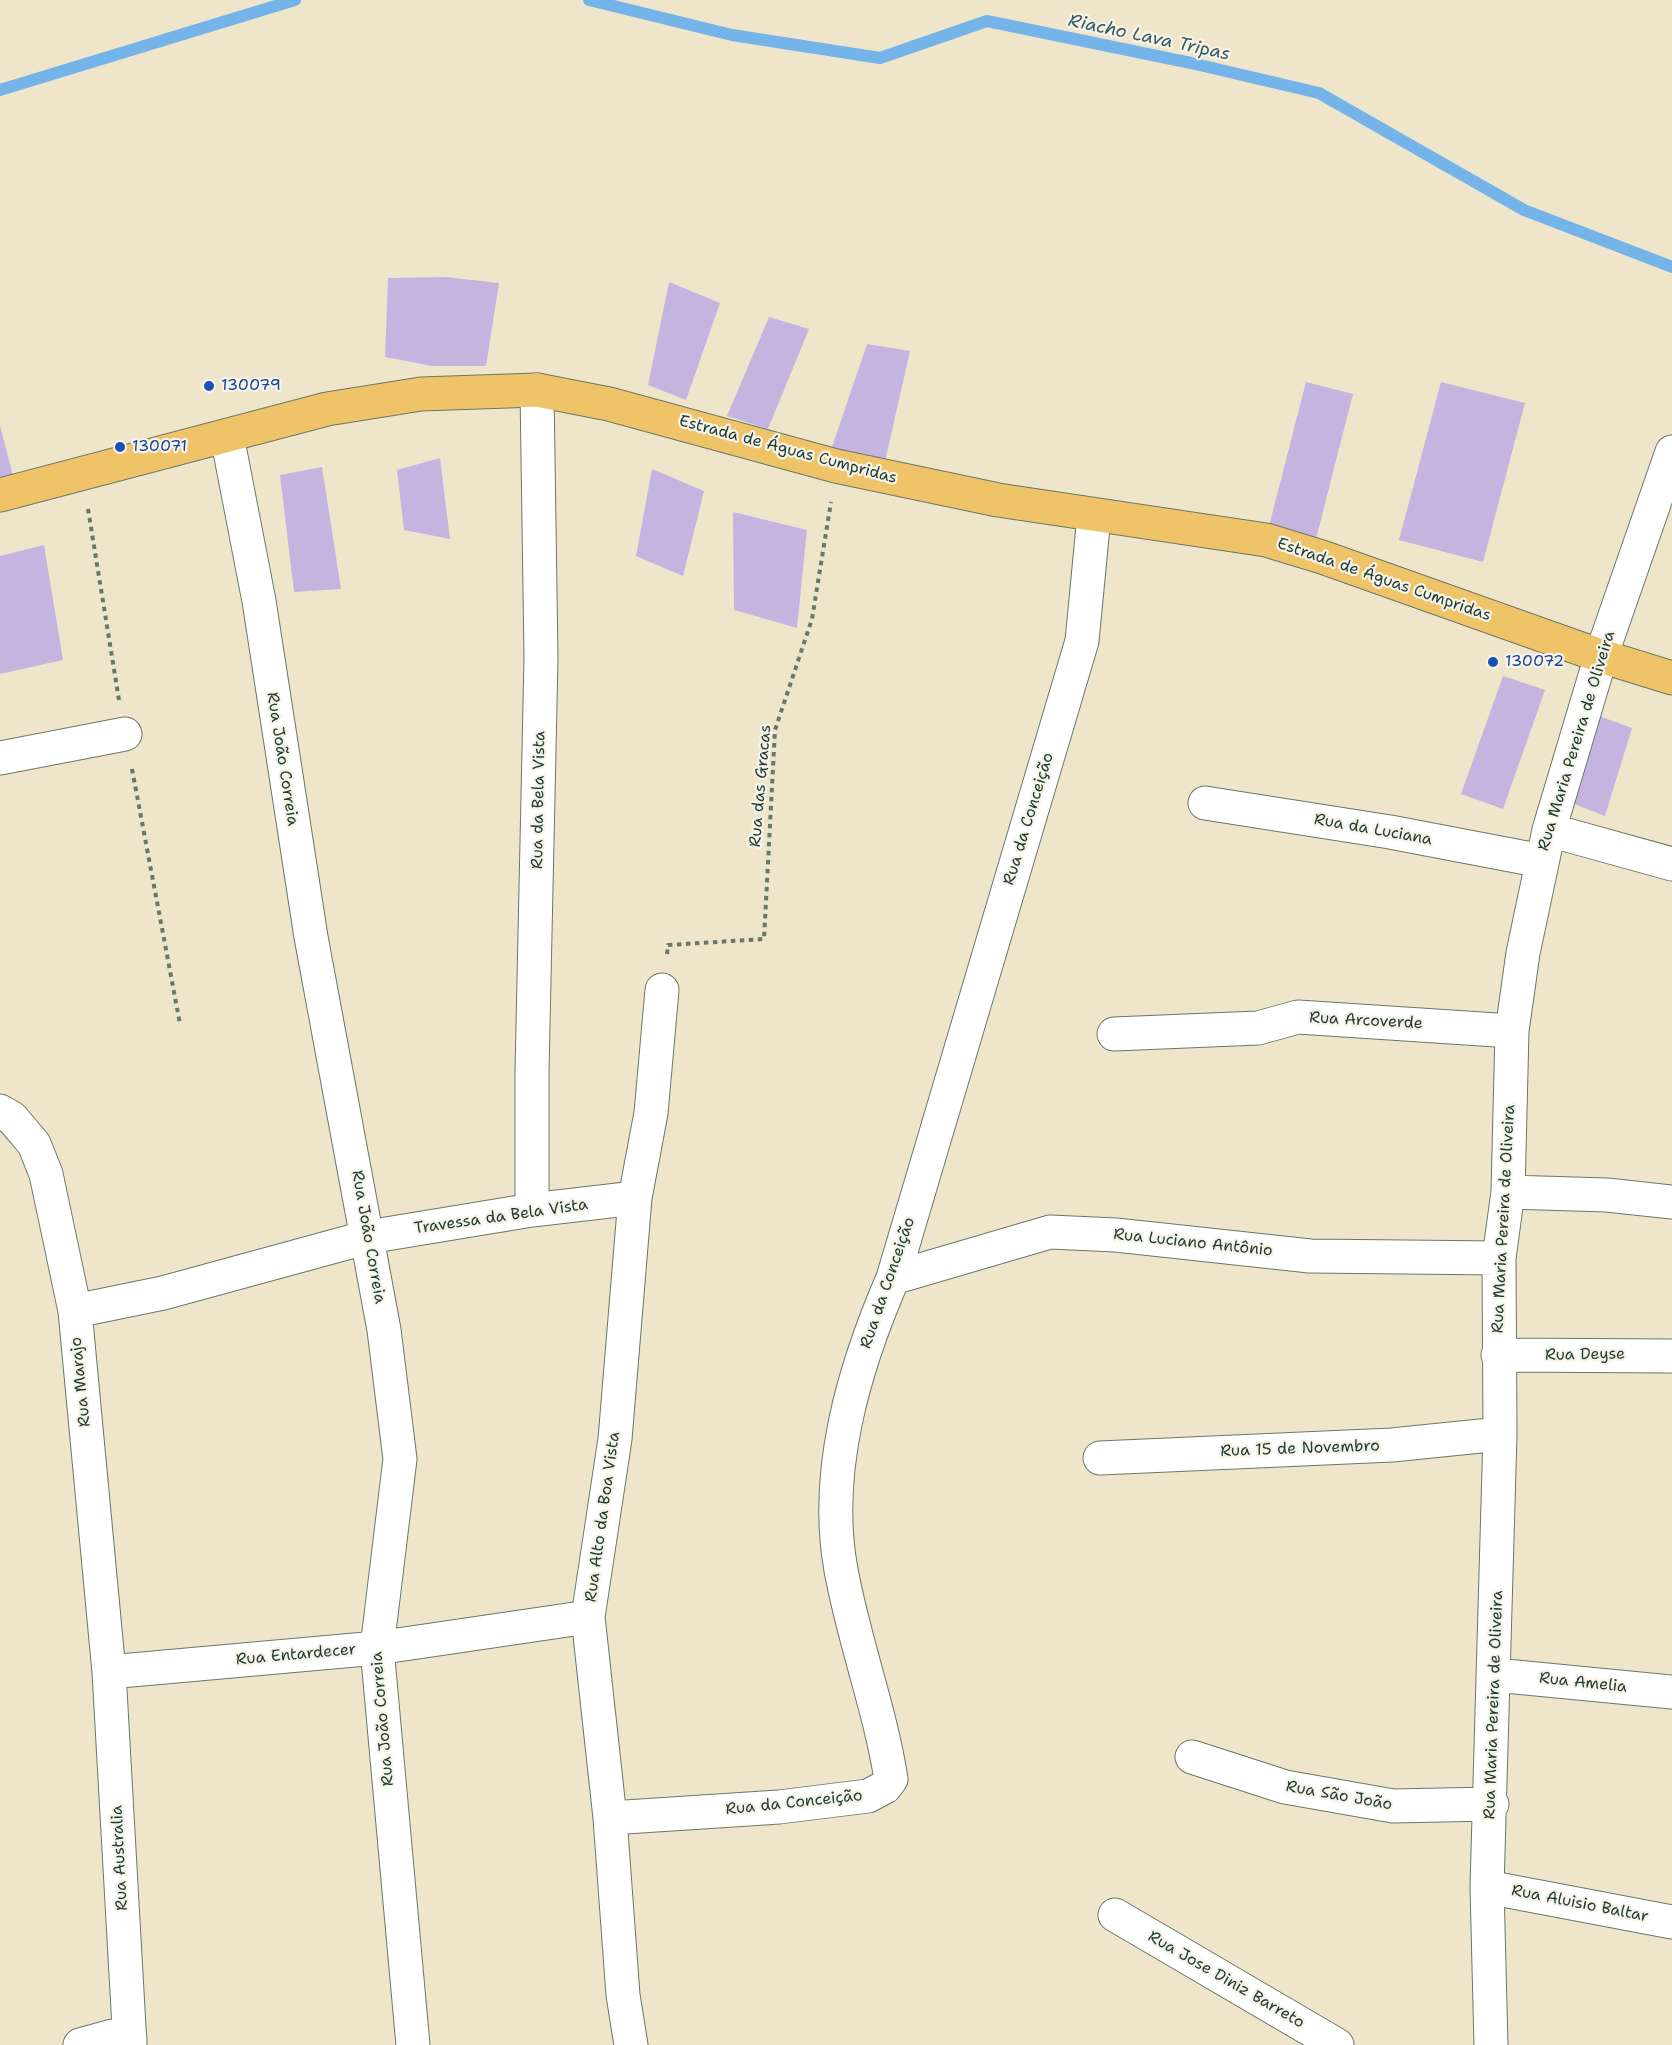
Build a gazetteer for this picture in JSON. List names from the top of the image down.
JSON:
{
  "streets": {
    "main road": ["Estrada de Águas Cumpridas"],
    "street": [
      "Rua Maria Pereira de Oliveira",
      "Rua João Correia",
      "Rua da Bela Vista",
      "Rua da Conceição",
      "Rua da Luciana",
      "Rua Arcoverde",
      "Travessa da Bela Vista",
      "Rua Luciano Antônio",
      "Rua Deyse",
      "Rua Marajo",
      "Rua 15 de Novembro",
      "Rua Alto da Boa Vista",
      "Rua Entardecer",
      "Rua Amelia",
      "Rua São João",
      "Rua Australia",
      "Rua Aluisio Baltar",
      "Rua Jose Diniz Barreto"
    ],
    "path": ["Rua das Gracas"]
  },
  "crossings": [
    ["Estrada de Águas Cumpridas", "Rua Maria Pereira de Oliveira"],
    ["Estrada de Águas Cumpridas", "Rua João Correia"],
    ["Estrada de Águas Cumpridas", "Rua das Gracas"],
    ["Estrada de Águas Cumpridas", "Rua da Bela Vista"],
    ["Estrada de Águas Cumpridas", "Rua da Conceição"],
    ["Rua Maria Pereira de Oliveira", "Rua da Luciana"],
    ["Rua Maria Pereira de Oliveira", "Rua Arcoverde"],
    ["Rua Maria Pereira de Oliveira", "Rua Luciano Antônio"],
    ["Rua Maria Pereira de Oliveira", "Rua Deyse"],
    ["Rua Maria Pereira de Oliveira", "Rua 15 de Novembro"],
    ["Rua Maria Pereira de Oliveira", "Rua Amelia"],
    ["Rua Maria Pereira de Oliveira", "Rua São João"],
    ["Rua Maria Pereira de Oliveira", "Rua Aluisio Baltar"],
    ["Rua João Correia", "Travessa da Bela Vista"],
    ["Rua João Correia", "Rua Entardecer"],
    ["Rua das Gracas", "Rua Alto da Boa Vista"],
    ["Rua da Bela Vista", "Travessa da Bela Vista"],
    ["Rua da Conceição", "Rua Luciano Antônio"],
    ["Rua da Conceição", "Rua Alto da Boa Vista"],
    ["Travessa da Bela Vista", "Rua Marajo"],
    ["Travessa da Bela Vista", "Rua Alto da Boa Vista"],
    ["Rua Marajo", "Rua Entardecer"],
    ["Rua Marajo", "Rua Australia"],
    ["Rua Alto da Boa Vista", "Rua Entardecer"],
    ["Rua Entardecer", "Rua Australia"]
  ],
  "water": ["Riacho Lava Tripas"],
  "places": ["130079", "130071", "130072"]
}
